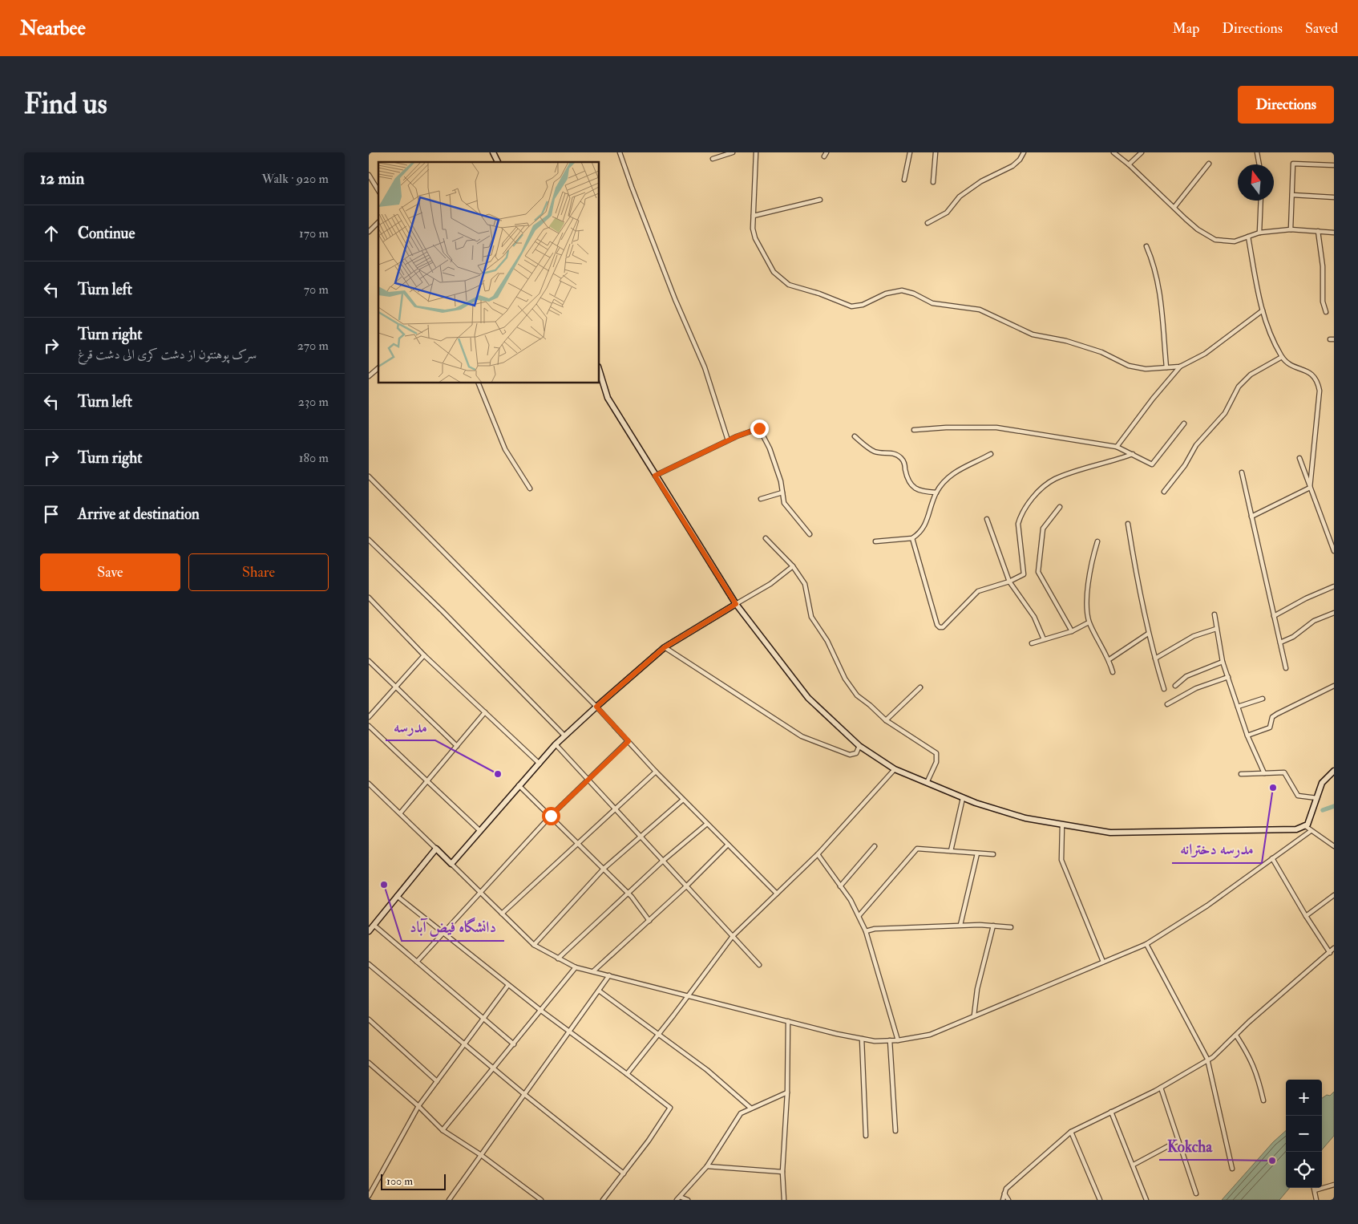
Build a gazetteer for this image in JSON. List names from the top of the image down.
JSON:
{
  "places": [
    "مدرسه",
    "مدرسه دخترانه",
    "دانشگاه فیض آباد",
    "Kokcha"
  ],
  "scale_bar": "100 m",
  "north": "top",
  "page": {
    "header": "Nearbee",
    "nav": ["Map", "Directions", "Saved"],
    "buttons": [
      "Directions",
      ["Save", "Share"]
    ],
    "title": "Find us",
    "heading": ["12 min", "Walk · 920 m"],
    "list": [
      ["Continue", "170 m"],
      ["Turn left", "70 m"],
      ["Turn right", "سرک پوهنتون از دشت کری الی دشت قرغ", "270 m"],
      ["Turn left", "230 m"],
      ["Turn right", "180 m"],
      "Arrive at destination"
    ],
    "map_buttons": ["+", "−"],
    "scale": "100 m"
  }
}
